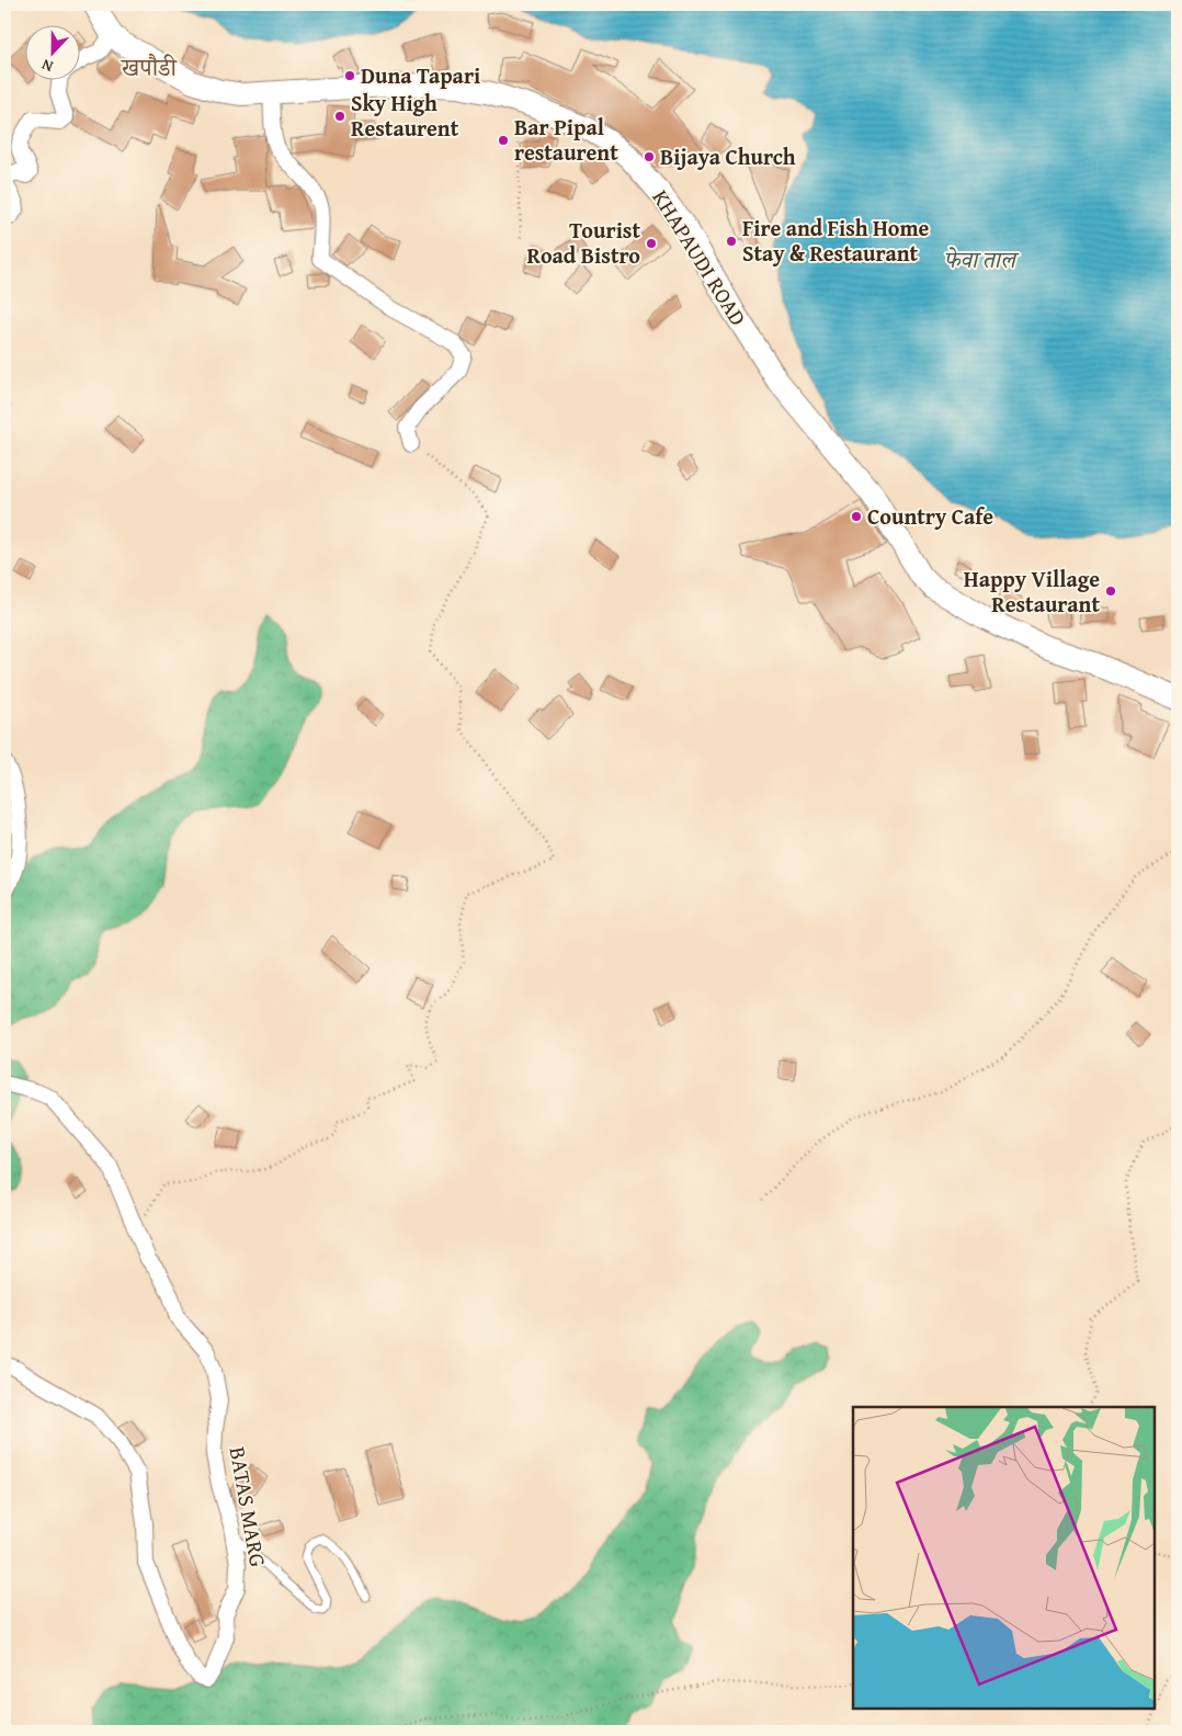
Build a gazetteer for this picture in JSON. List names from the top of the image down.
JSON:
{
  "streets": {
    "main road": ["KHAPAUDI ROAD"],
    "street": ["BATAS MARG"]
  },
  "districts": ["खपौडी"],
  "water": ["फेवा ताल"],
  "places": [
    "Duna Tapari",
    "Sky High Restaurent",
    "Bar Pipal restaurent",
    "Bijaya Church",
    "Fire and Fish Home Stay & Restaurant",
    "Tourist Road Bistro",
    "Country Cafe",
    "Happy Village Restaurant"
  ],
  "north": "bottom"
}
